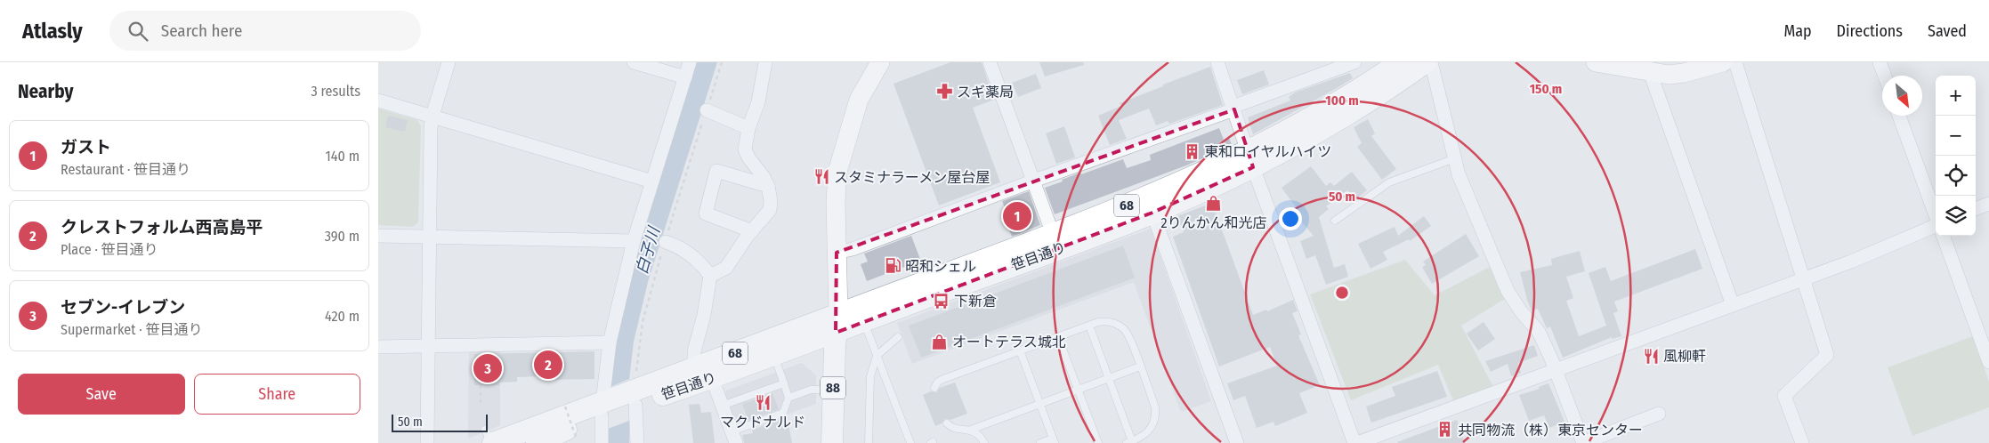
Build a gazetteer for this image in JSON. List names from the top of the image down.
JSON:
{
  "streets": {
    "main road": ["68", "笹目通り", "88"]
  },
  "crossings": [
    ["68", "笹目通り"],
    ["笹目通り", "88"]
  ],
  "water": ["白子川"],
  "places": {
    "pharmacy": ["スギ薬局"],
    "building": ["東和ロイヤルハイツ", "共同物流（株）東京センター"],
    "restaurant": ["スタミナラーメン屋台屋", "風柳軒", "マクドナルド"],
    "shop": ["2りんかん和光店", "オートテラス城北"],
    "fuel station": ["昭和シェル"],
    "bus stop": ["下新倉"]
  },
  "scale_bar": "50 m",
  "north": "bottom right",
  "page": {
    "header": "Atlasly",
    "search": "Search here",
    "nav": ["Map", "Directions", "Saved"],
    "heading": ["Nearby", "3 results"],
    "map_buttons": ["+", "−"],
    "list": [
      {
        "mark": "1",
        "name": "ガスト",
        "note": "Restaurant · 笹目通り",
        "value": "140 m"
      },
      {
        "mark": "2",
        "name": "クレストフォルム西高島平",
        "note": "Place · 笹目通り",
        "value": "390 m"
      },
      {
        "mark": "3",
        "name": "セブン-イレブン",
        "note": "Supermarket · 笹目通り",
        "value": "420 m"
      }
    ],
    "pins": ["1", "2", "3"],
    "buttons": ["Save", "Share"],
    "scale": "50 m"
  },
  "rings": ["150 m", "100 m", "50 m"]
}
